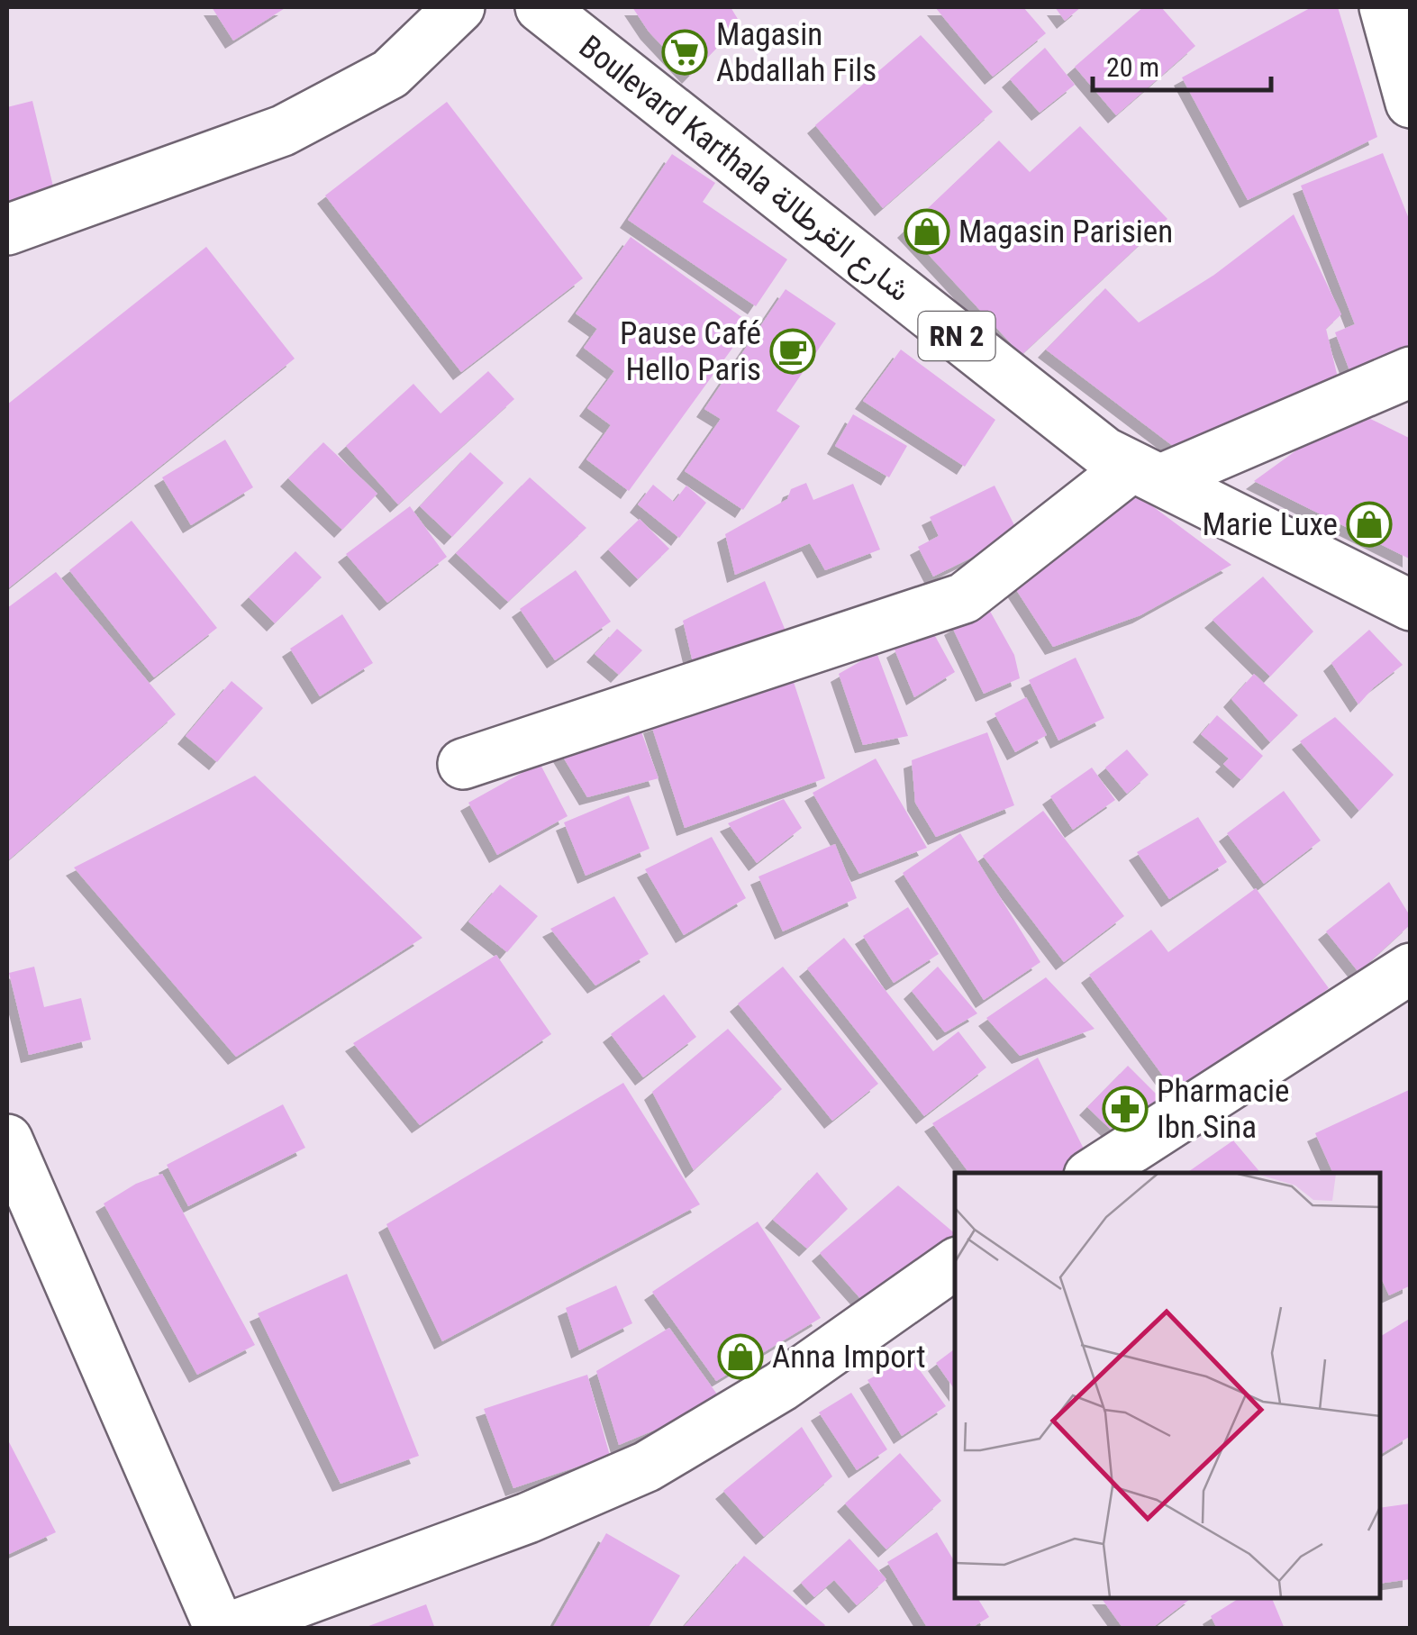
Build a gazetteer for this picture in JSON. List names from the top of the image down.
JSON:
{
  "streets": {
    "street": ["Boulevard Karthala شارع القرطالة", "RN 2"]
  },
  "places": {
    "supermarket": ["Magasin Abdallah Fils"],
    "shop": ["Magasin Parisien", "Marie Luxe", "Anna Import"],
    "cafe": ["Pause Café Hello Paris"],
    "pharmacy": ["Pharmacie Ibn Sina"]
  },
  "scale_bar": "20 m"
}
